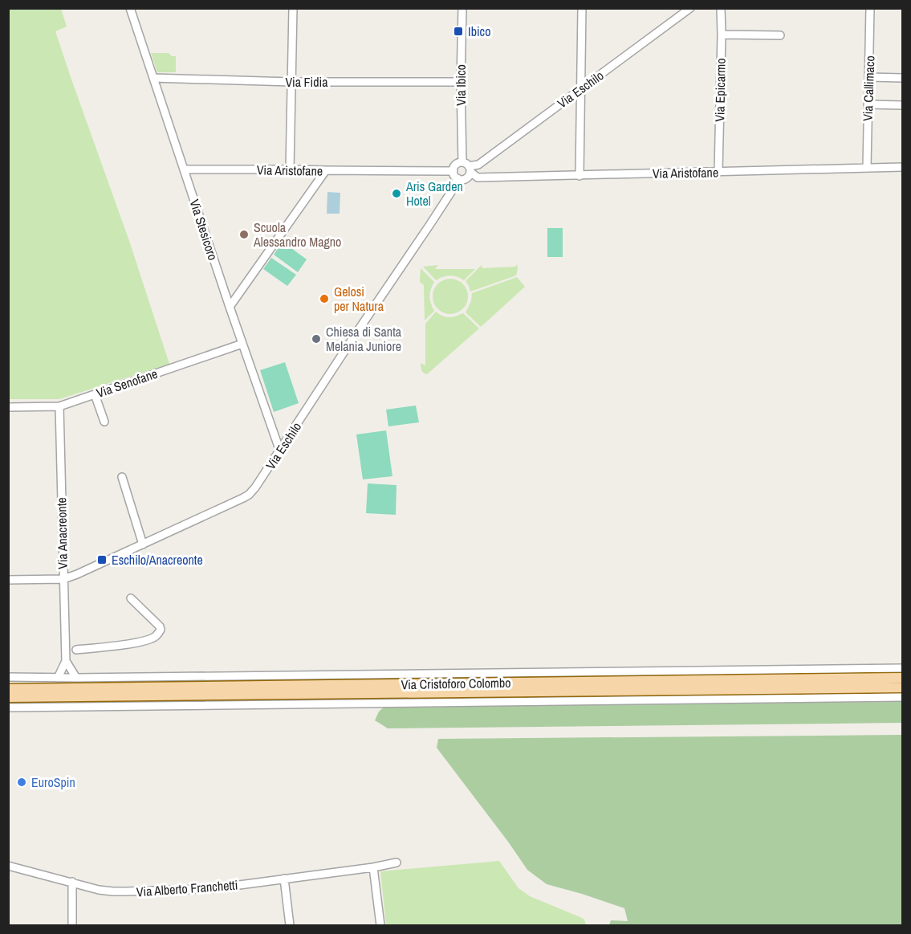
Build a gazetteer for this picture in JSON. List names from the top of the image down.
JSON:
{
  "streets": {
    "main road": ["Via Cristoforo Colombo"],
    "street": [
      "Via Fidia",
      "Via Ibico",
      "Via Callimaco",
      "Via Eschilo",
      "Via Epicarmo",
      "Via Aristofane",
      "Via Stesicoro",
      "Via Senofane",
      "Via Anacreonte",
      "Via Alberto Franchetti"
    ]
  },
  "crossings": [
    ["Via Fidia", "Via Ibico"],
    ["Via Fidia", "Via Stesicoro"],
    ["Via Ibico", "Via Eschilo"],
    ["Via Ibico", "Via Aristofane"],
    ["Via Callimaco", "Via Aristofane"],
    ["Via Eschilo", "Via Aristofane"],
    ["Via Eschilo", "Via Stesicoro"],
    ["Via Eschilo", "Via Anacreonte"],
    ["Via Epicarmo", "Via Aristofane"],
    ["Via Aristofane", "Via Stesicoro"],
    ["Via Stesicoro", "Via Senofane"],
    ["Via Senofane", "Via Anacreonte"],
    ["Via Anacreonte", "Via Cristoforo Colombo"]
  ],
  "places": {
    "transit": ["Ibico", "Eschilo/Anacreonte"],
    "other": [
      "Aris Garden Hotel",
      "Scuola Alessandro Magno",
      "Gelosi per Natura",
      "Chiesa di Santa Melania Juniore",
      "EuroSpin"
    ]
  }
}
